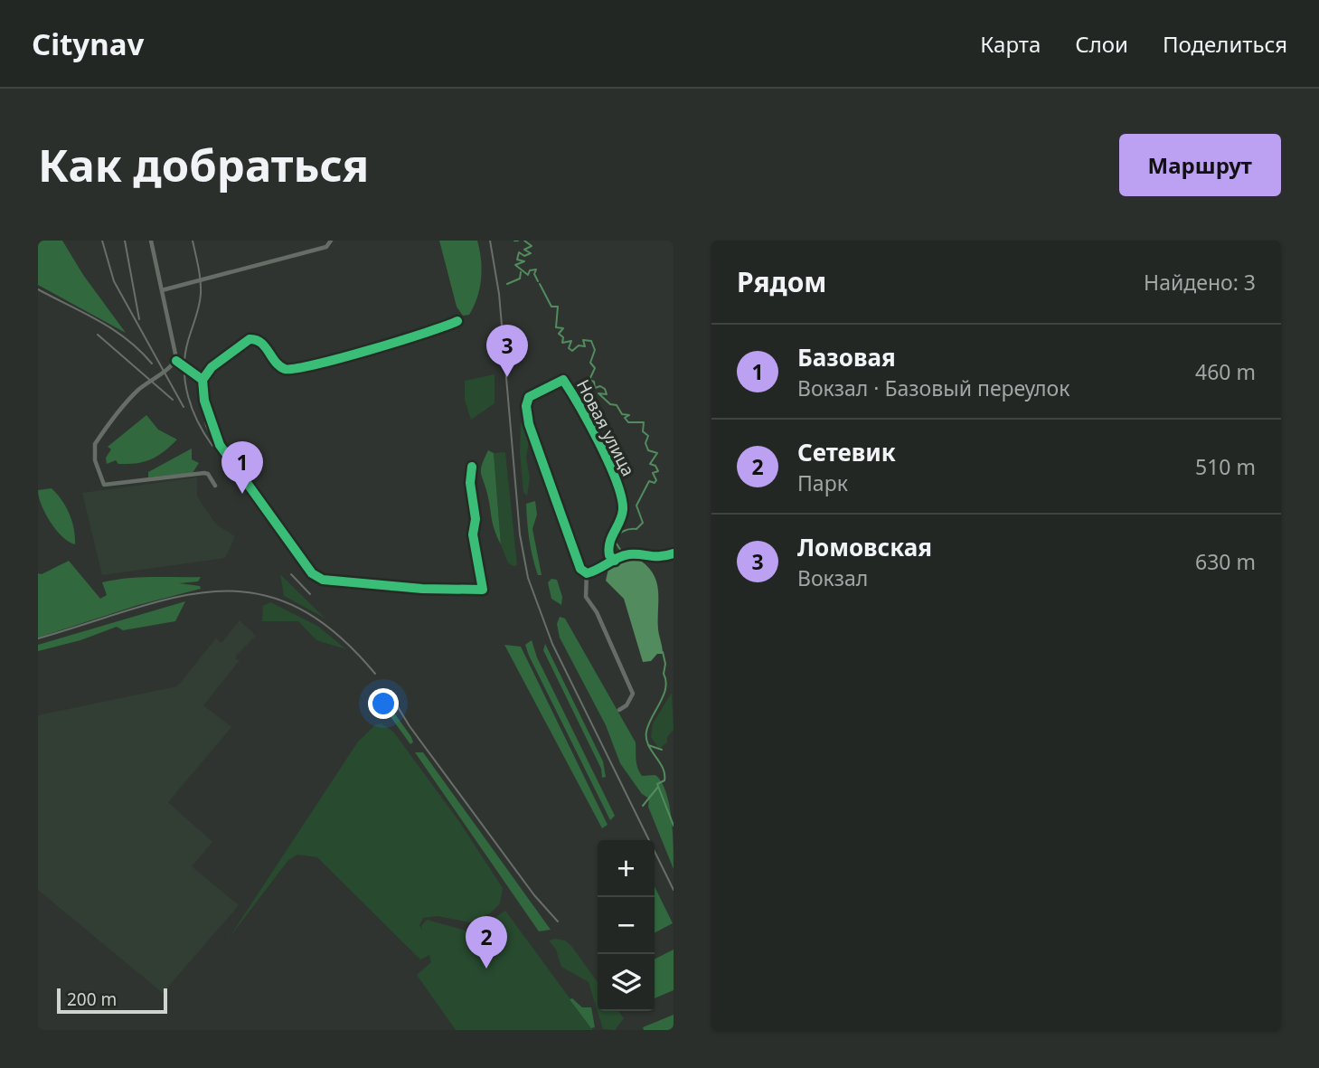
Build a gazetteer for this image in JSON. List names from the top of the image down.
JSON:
{
  "streets": {
    "street": ["Новая улица"]
  },
  "scale_bar": "200 m",
  "page": {
    "header": "Citynav",
    "nav": ["Карта", "Слои", "Поделиться"],
    "buttons": "Маршрут",
    "title": "Как добраться",
    "heading": ["Рядом", "Найдено: 3"],
    "list": [
      {
        "mark": "1",
        "name": "Базовая",
        "note": "Вокзал · Базовый переулок",
        "value": "460 m"
      },
      {
        "mark": "2",
        "name": "Сетевик",
        "note": "Парк",
        "value": "510 m"
      },
      {
        "mark": "3",
        "name": "Ломовская",
        "note": "Вокзал",
        "value": "630 m"
      }
    ],
    "pins": ["3", "1", "2"],
    "map_buttons": ["+", "−"],
    "scale": "200 m"
  }
}
